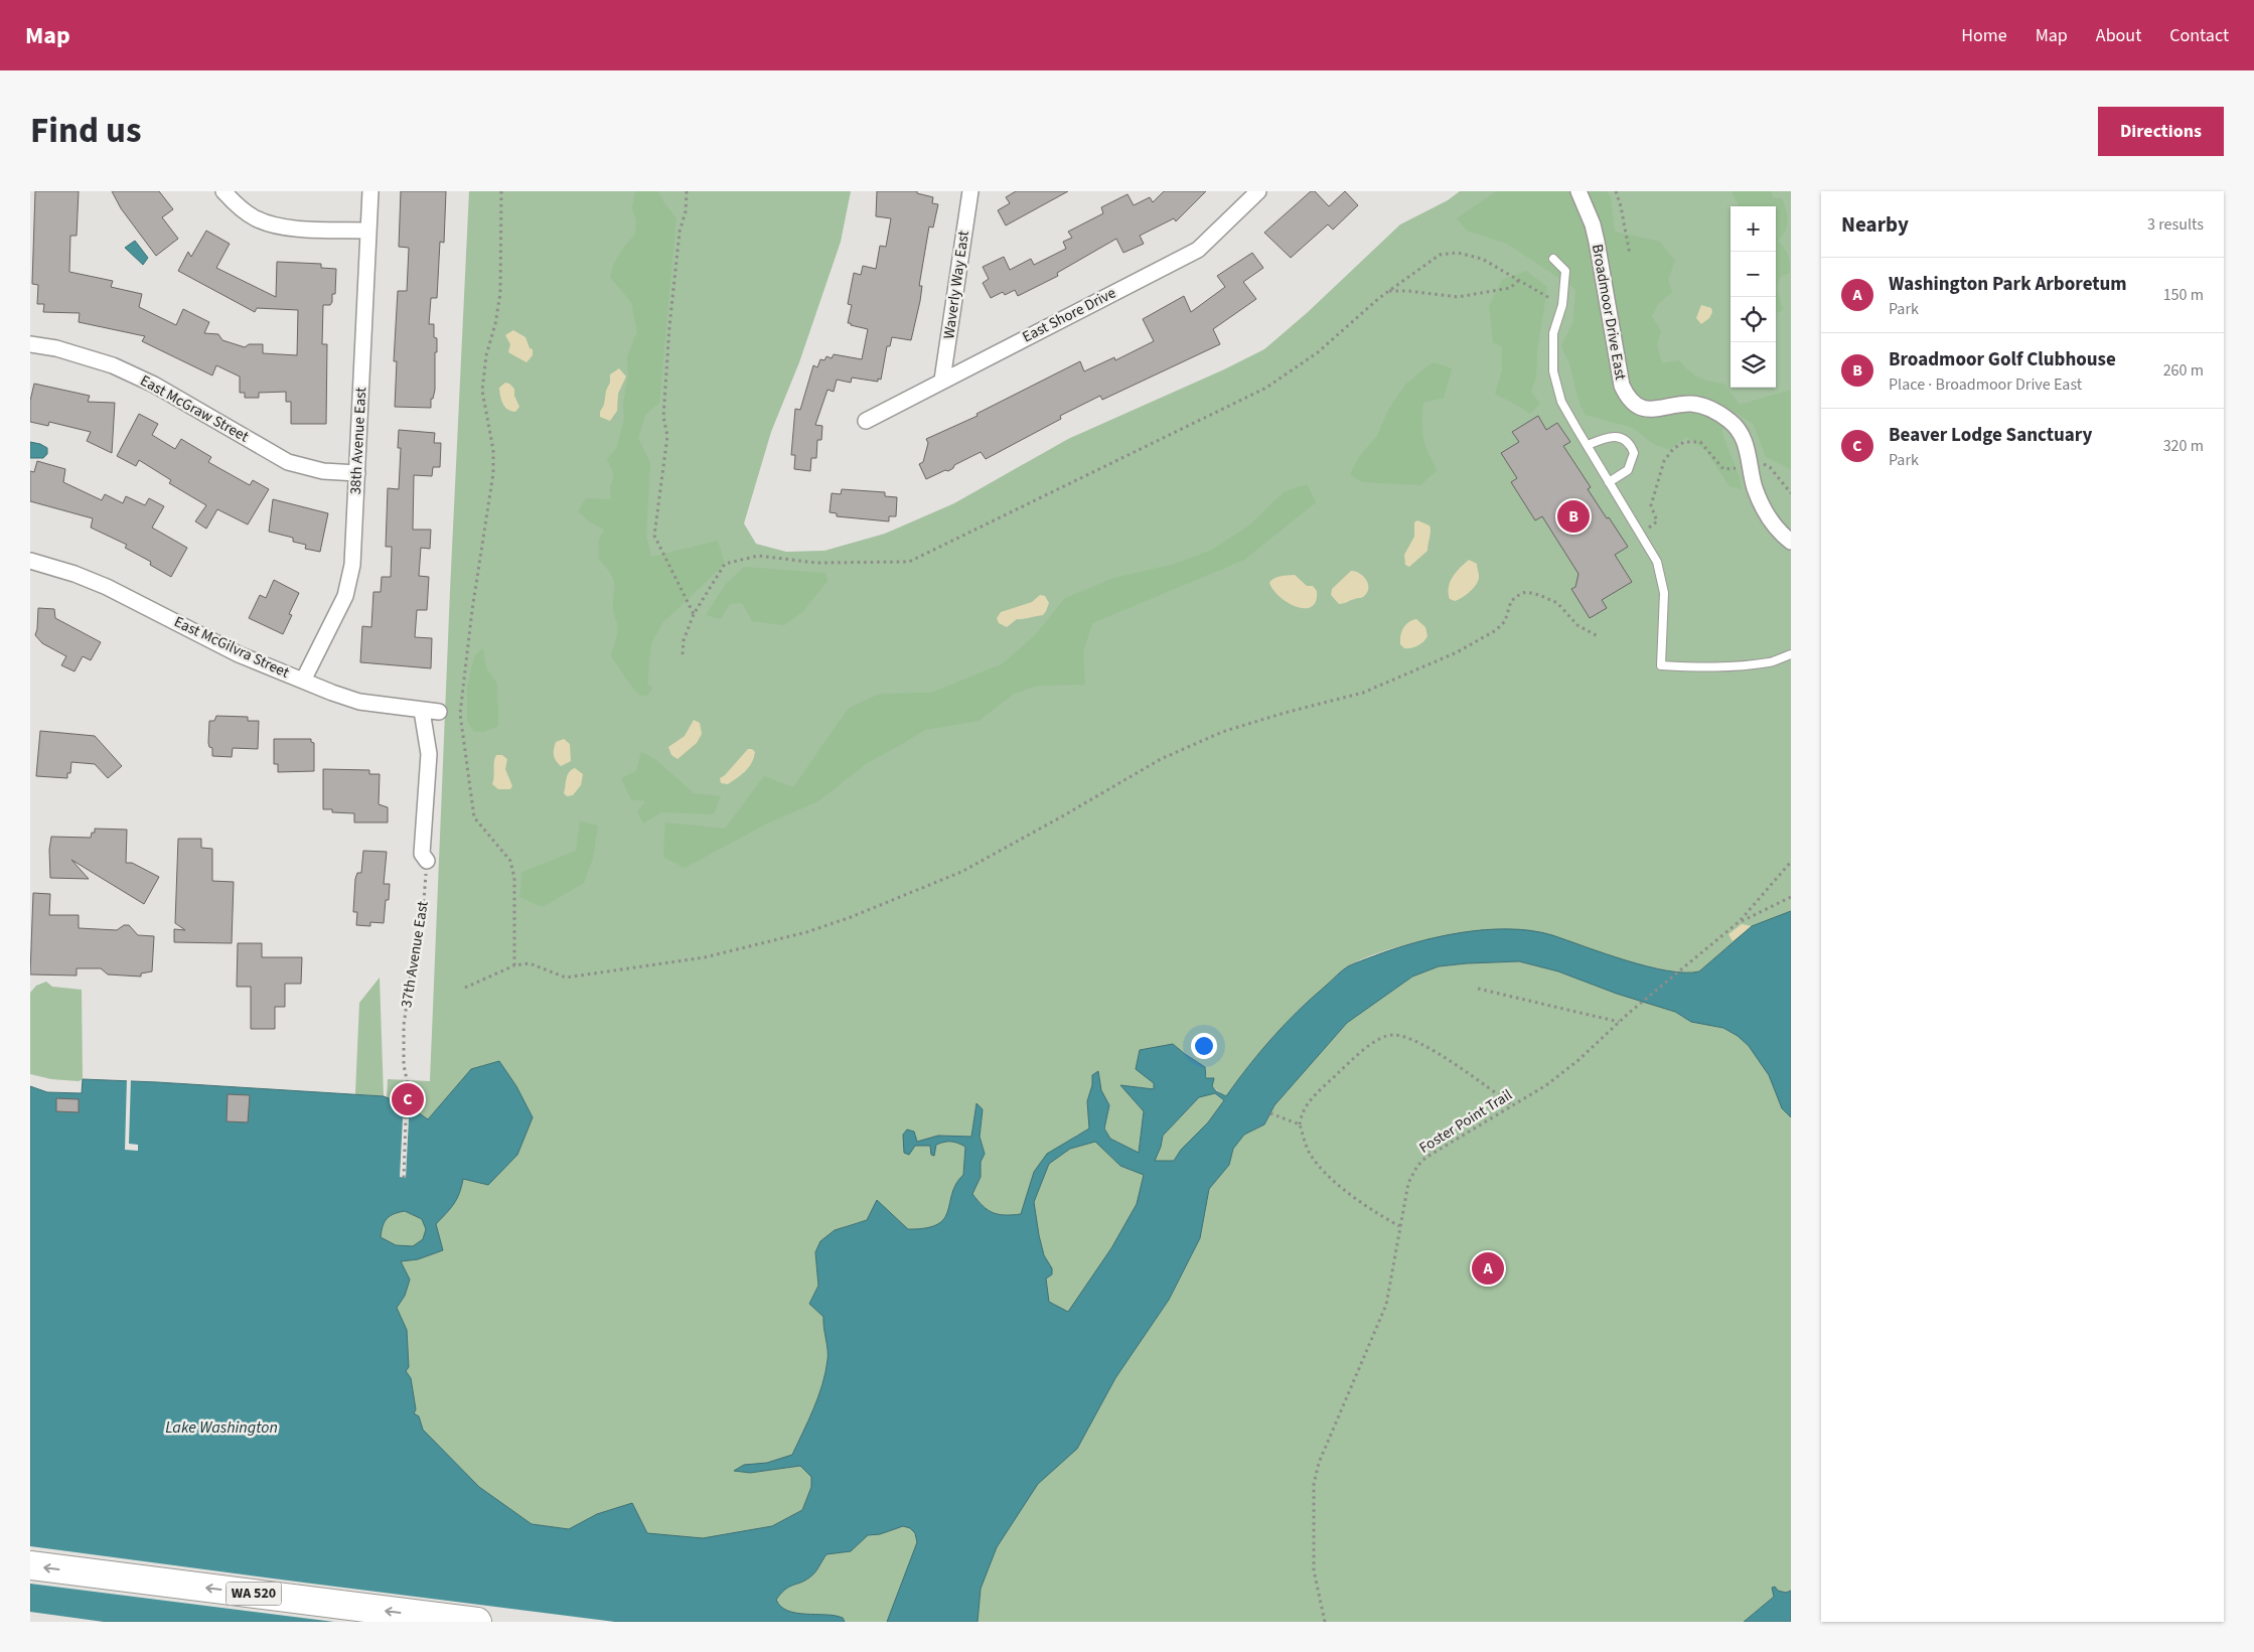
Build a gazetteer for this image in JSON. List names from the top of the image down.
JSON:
{
  "streets": {
    "highway": ["WA 520"],
    "street": [
      "Waverly Way East",
      "Broadmoor Drive East",
      "East Shore Drive",
      "East McGraw Street",
      "38th Avenue East",
      "East McGilvra Street"
    ],
    "path": ["37th Avenue East", "Foster Point Trail"]
  },
  "crossings": [
    ["Waverly Way East", "East Shore Drive"],
    ["East McGraw Street", "38th Avenue East"],
    ["38th Avenue East", "East McGilvra Street"]
  ],
  "water": ["Lake Washington"],
  "page": {
    "header": "Map",
    "nav": [
      "Home",
      "Map",
      "About",
      "Contact"
    ],
    "title": "Find us",
    "buttons": "Directions",
    "heading": ["Nearby", "3 results"],
    "map_buttons": ["+", "−"],
    "list": [
      {
        "mark": "A",
        "name": "Washington Park Arboretum",
        "note": "Park",
        "value": "150 m"
      },
      {
        "mark": "B",
        "name": "Broadmoor Golf Clubhouse",
        "note": "Place · Broadmoor Drive East",
        "value": "260 m"
      },
      {
        "mark": "C",
        "name": "Beaver Lodge Sanctuary",
        "note": "Park",
        "value": "320 m"
      }
    ],
    "pins": ["B", "C", "A"]
  }
}
